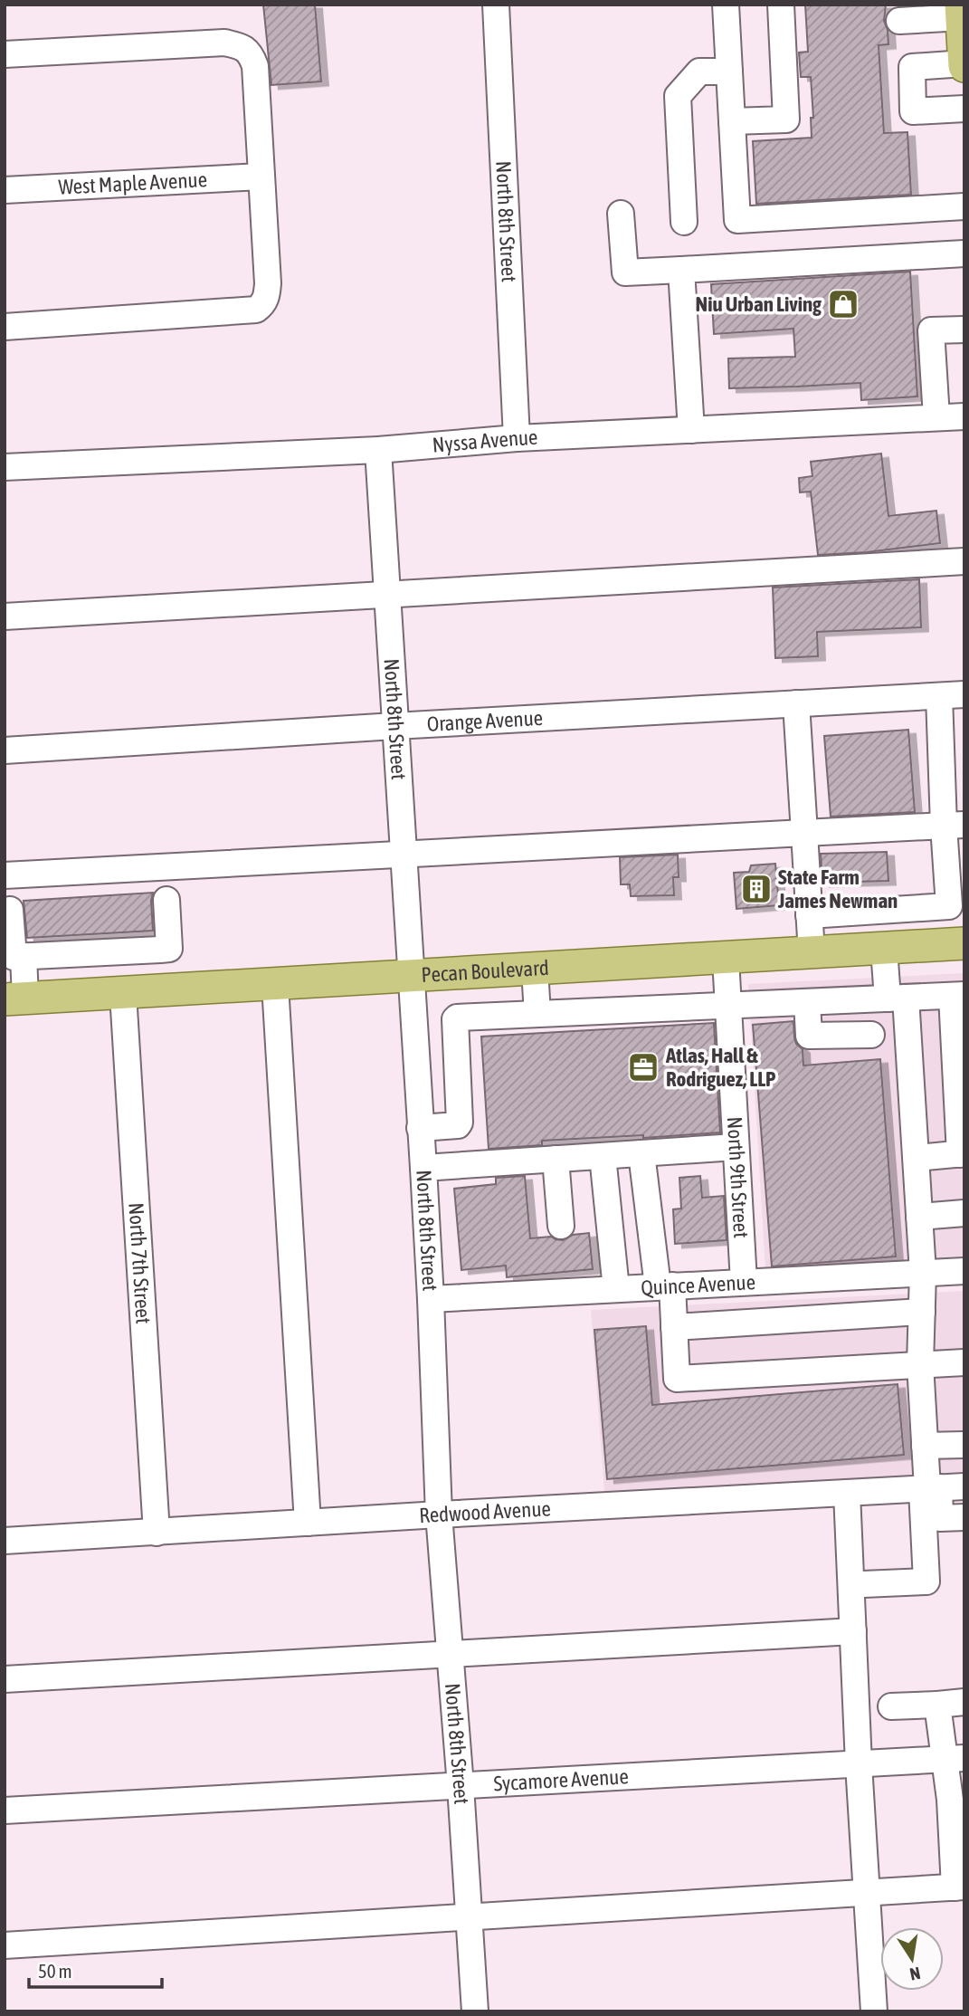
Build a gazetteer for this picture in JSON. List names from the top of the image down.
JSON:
{
  "streets": {
    "main road": ["Pecan Boulevard"],
    "street": [
      "West Maple Avenue",
      "North 8th Street",
      "Nyssa Avenue",
      "Orange Avenue",
      "North 9th Street",
      "North 7th Street",
      "Quince Avenue",
      "Redwood Avenue",
      "Sycamore Avenue"
    ]
  },
  "crossings": [
    ["North 8th Street", "Nyssa Avenue"],
    ["North 8th Street", "Orange Avenue"],
    ["North 8th Street", "Pecan Boulevard"],
    ["North 8th Street", "Quince Avenue"],
    ["North 8th Street", "Redwood Avenue"],
    ["North 8th Street", "Sycamore Avenue"],
    ["Pecan Boulevard", "North 9th Street"],
    ["Pecan Boulevard", "North 7th Street"],
    ["North 9th Street", "Quince Avenue"],
    ["North 7th Street", "Redwood Avenue"]
  ],
  "places": {
    "shop": ["Niu Urban Living"],
    "building": ["State Farm James Newman"],
    "office": ["Atlas, Hall & Rodriguez, LLP"]
  },
  "scale_bar": "50 m",
  "north": "bottom"
}
